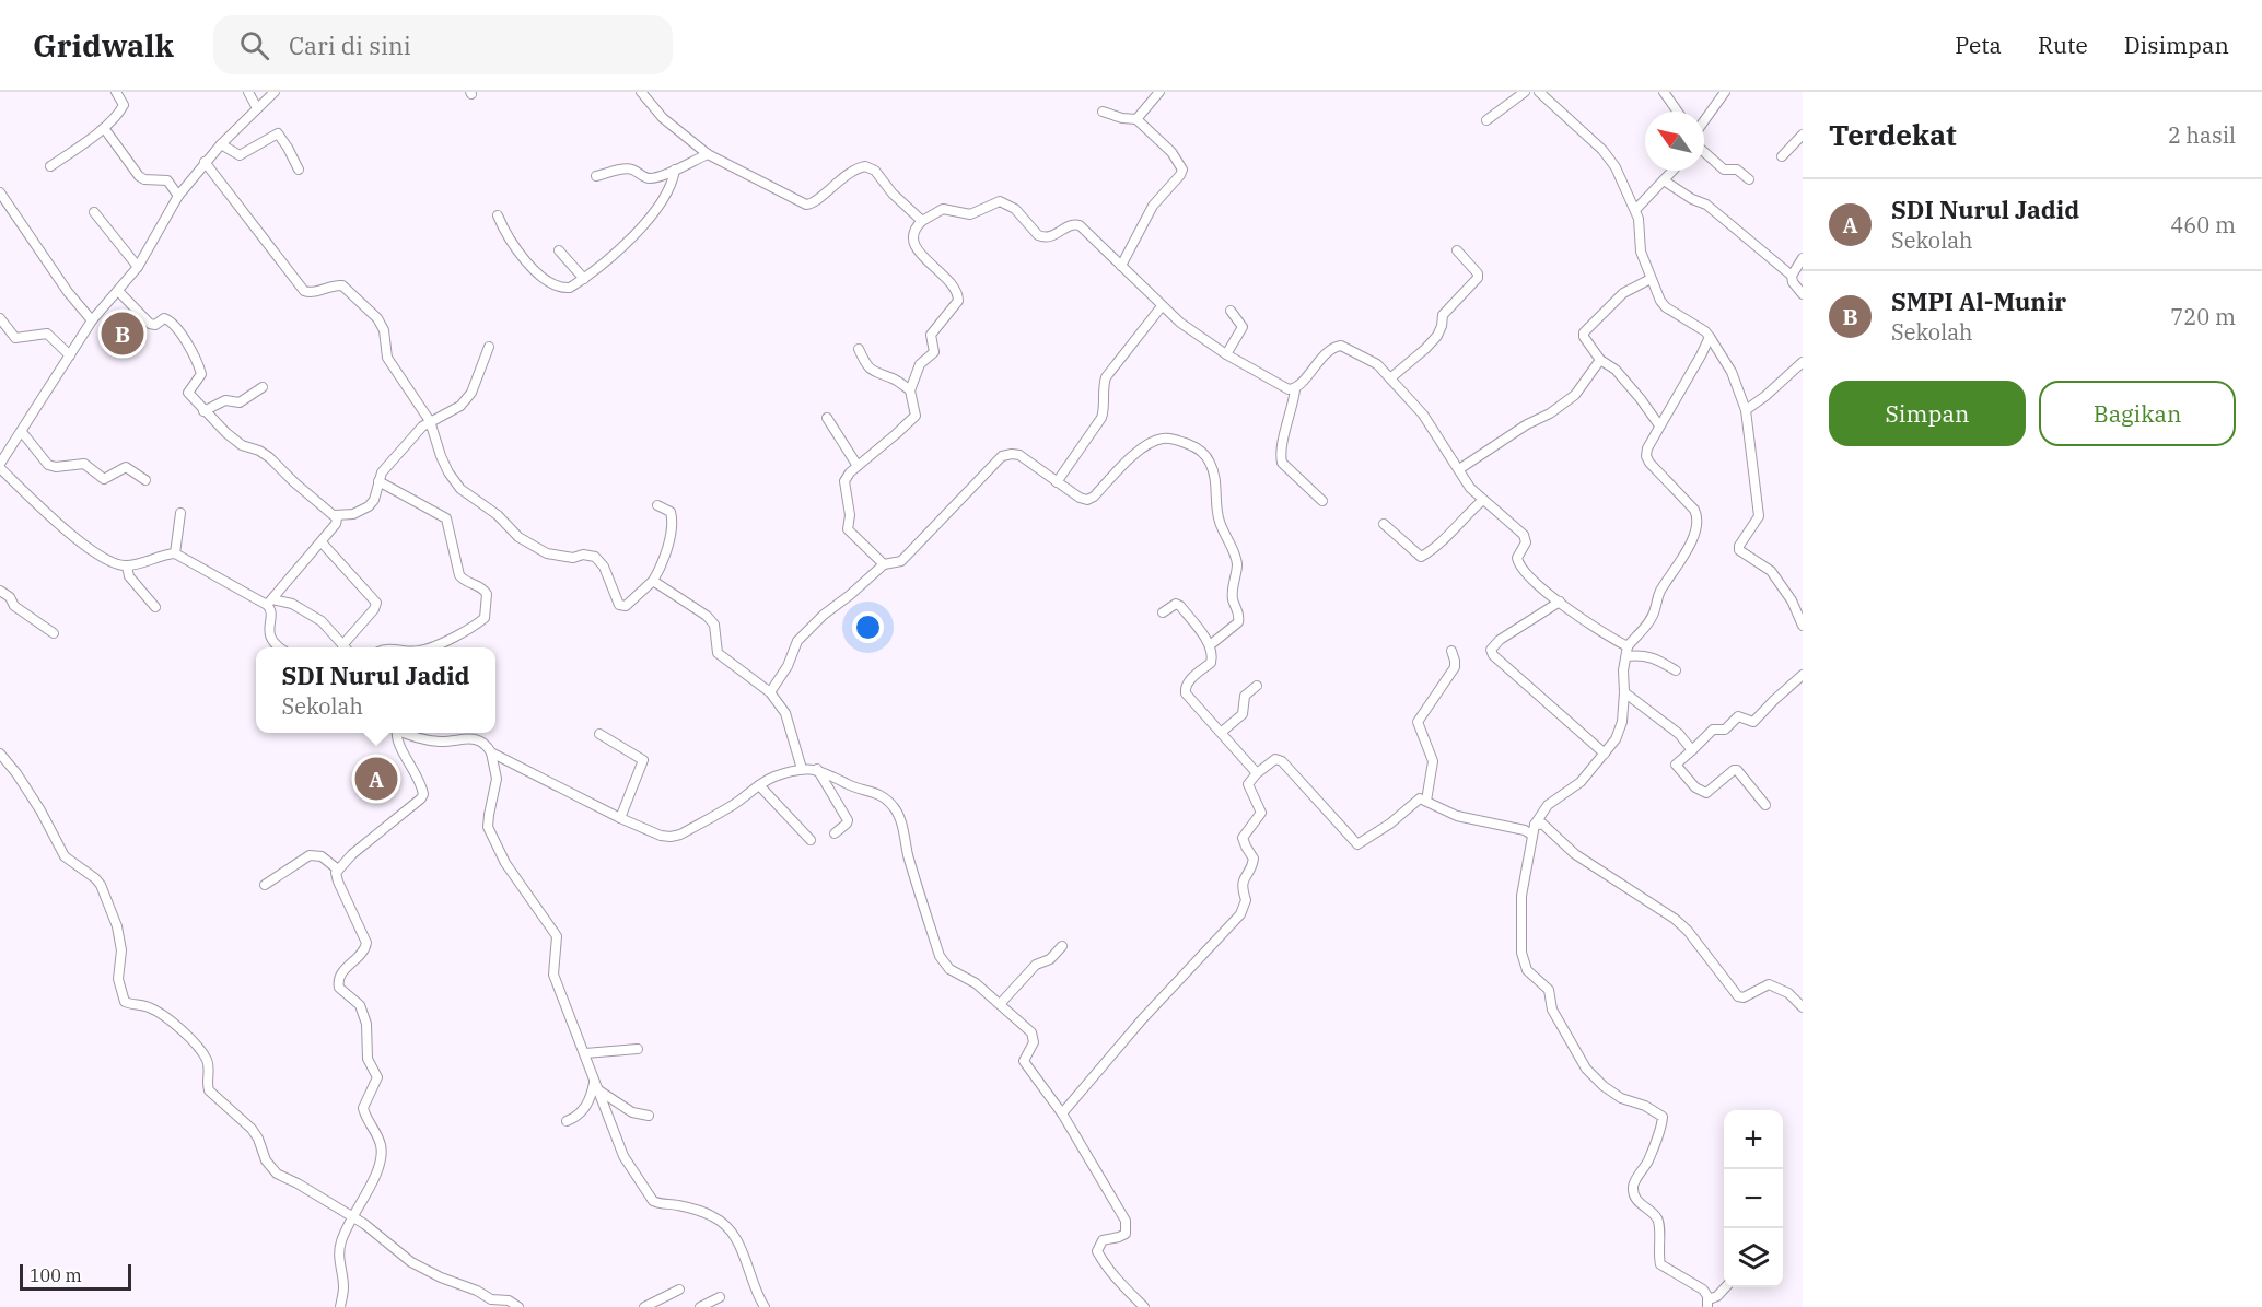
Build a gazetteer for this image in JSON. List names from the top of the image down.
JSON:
{
  "scale_bar": "100 m",
  "north": "top left",
  "page": {
    "header": "Gridwalk",
    "search": "Cari di sini",
    "nav": ["Peta", "Rute", "Disimpan"],
    "heading": ["Terdekat", "2 hasil"],
    "list": [
      {
        "mark": "A",
        "name": "SDI Nurul Jadid",
        "note": "Sekolah",
        "value": "460 m"
      },
      {
        "mark": "B",
        "name": "SMPI Al-Munir",
        "note": "Sekolah",
        "value": "720 m"
      }
    ],
    "pins": ["B", "A"],
    "buttons": ["Simpan", "Bagikan"],
    "popup": ["SDI Nurul Jadid", "Sekolah"],
    "map_buttons": ["+", "−"],
    "scale": "100 m"
  }
}
